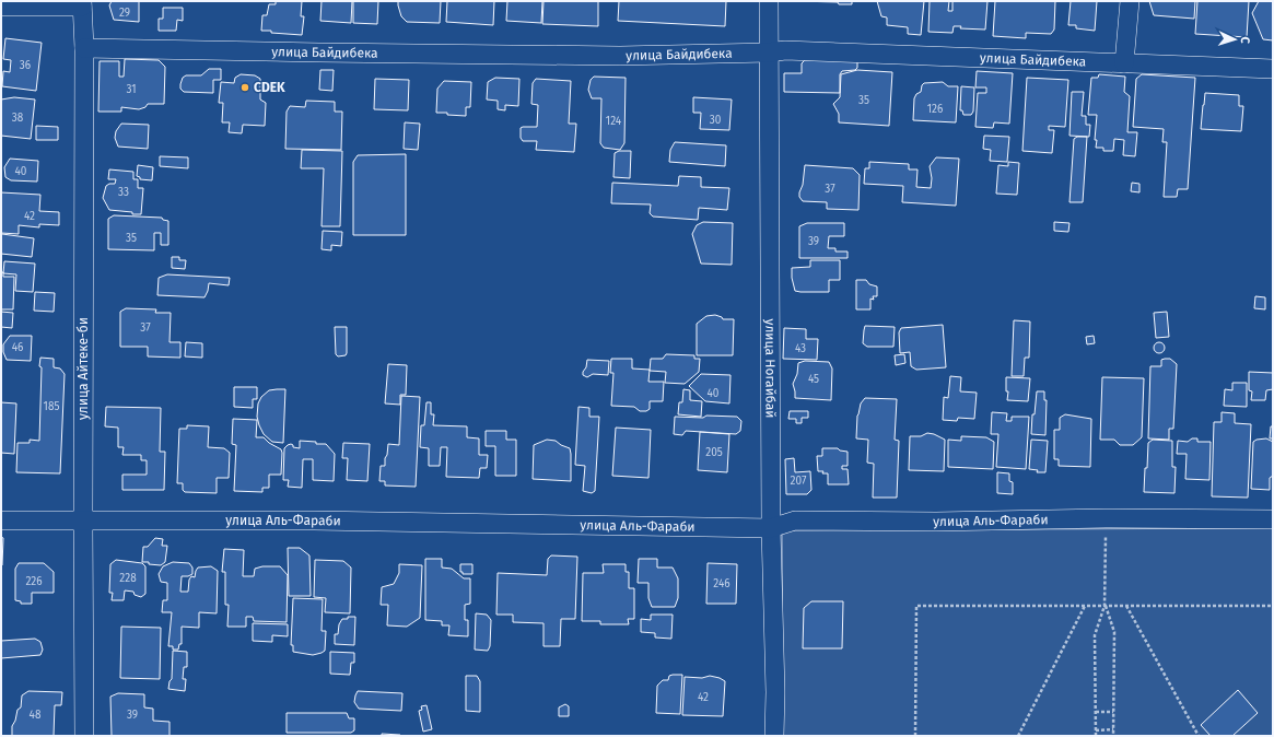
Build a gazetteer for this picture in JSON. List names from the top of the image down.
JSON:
{
  "streets": {
    "street": [
      "улица Байдибека",
      "улица Айтеке-би",
      "улица Ногайбай",
      "улица Аль-Фараби"
    ]
  },
  "crossings": [
    ["улица Байдибека", "улица Айтеке-би"],
    ["улица Байдибека", "улица Ногайбай"],
    ["улица Айтеке-би", "улица Аль-Фараби"],
    ["улица Ногайбай", "улица Аль-Фараби"]
  ],
  "places": ["CDEK"],
  "house_numbers": [
    "29",
    "36",
    "31",
    "35",
    "126",
    "38",
    "30",
    "124",
    "40",
    "37",
    "33",
    "42",
    "35",
    "39",
    "37",
    "46",
    "43",
    "45",
    "40",
    "185",
    "205",
    "207",
    "228",
    "226",
    "246",
    "42",
    "48",
    "39"
  ],
  "north": "right"
}
